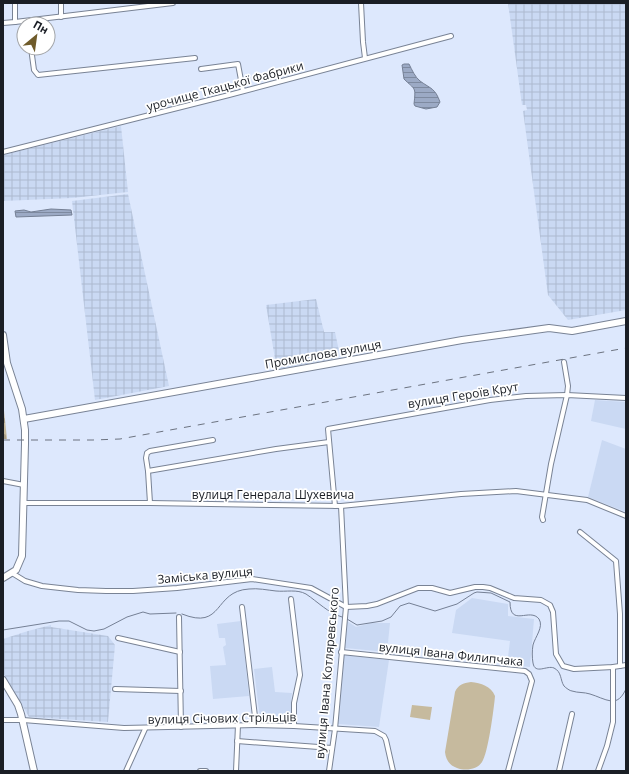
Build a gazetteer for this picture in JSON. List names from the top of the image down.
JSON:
{
  "streets": {
    "street": [
      "урочище Ткацької Фабрики",
      "Промислова вулиця",
      "вулиця Героїв Крут",
      "вулиця Генерала Шухевича",
      "Заміська вулиця",
      "вулиця Івана Филипчака",
      "вулиця Івана Котляревського",
      "вулиця Січових Стрільців"
    ]
  },
  "crossings": [
    ["вулиця Генерала Шухевича", "вулиця Івана Котляревського"],
    ["Заміська вулиця", "вулиця Івана Котляревського"],
    ["вулиця Івана Филипчака", "вулиця Івана Котляревського"],
    ["вулиця Івана Котляревського", "вулиця Січових Стрільців"]
  ],
  "north": "top right"
}
